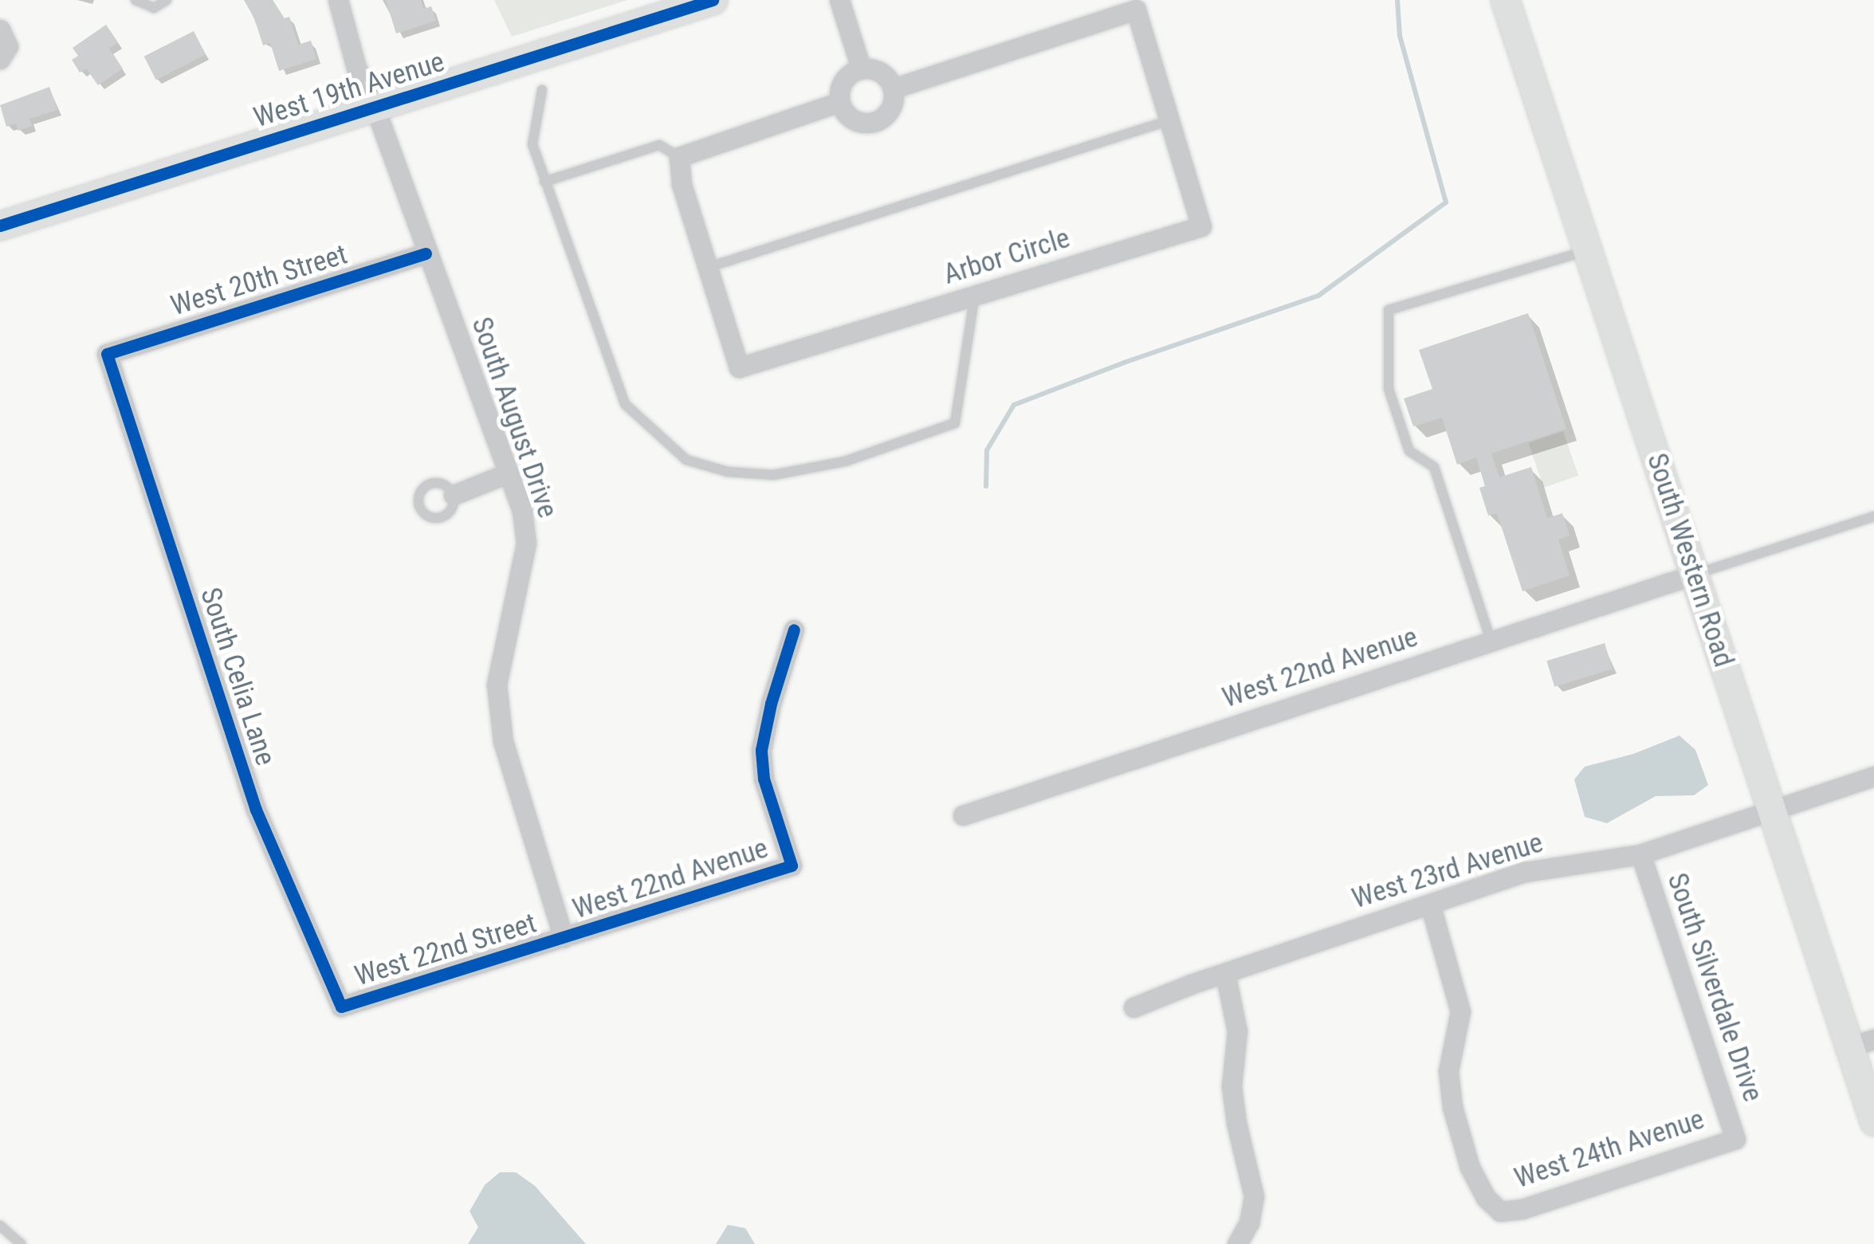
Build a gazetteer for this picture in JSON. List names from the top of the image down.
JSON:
{
  "streets": {
    "street": [
      "West 19th Avenue",
      "Arbor Circle",
      "West 20th Street",
      "South August Drive",
      "South Western Road",
      "West 22nd Avenue",
      "South Celia Lane",
      "West 23rd Avenue",
      "West 22nd Street",
      "South Silverdale Drive",
      "West 24th Avenue"
    ]
  },
  "crossings": [
    ["West 19th Avenue", "South August Drive"],
    ["West 20th Street", "South August Drive"],
    ["West 20th Street", "South Celia Lane"],
    ["South August Drive", "West 22nd Avenue"],
    ["South August Drive", "West 22nd Street"],
    ["South Western Road", "West 22nd Avenue"],
    ["South Western Road", "West 23rd Avenue"],
    ["West 22nd Avenue", "West 22nd Street"],
    ["South Celia Lane", "West 22nd Street"],
    ["West 23rd Avenue", "South Silverdale Drive"],
    ["West 23rd Avenue", "West 24th Avenue"],
    ["South Silverdale Drive", "West 24th Avenue"]
  ]
}
